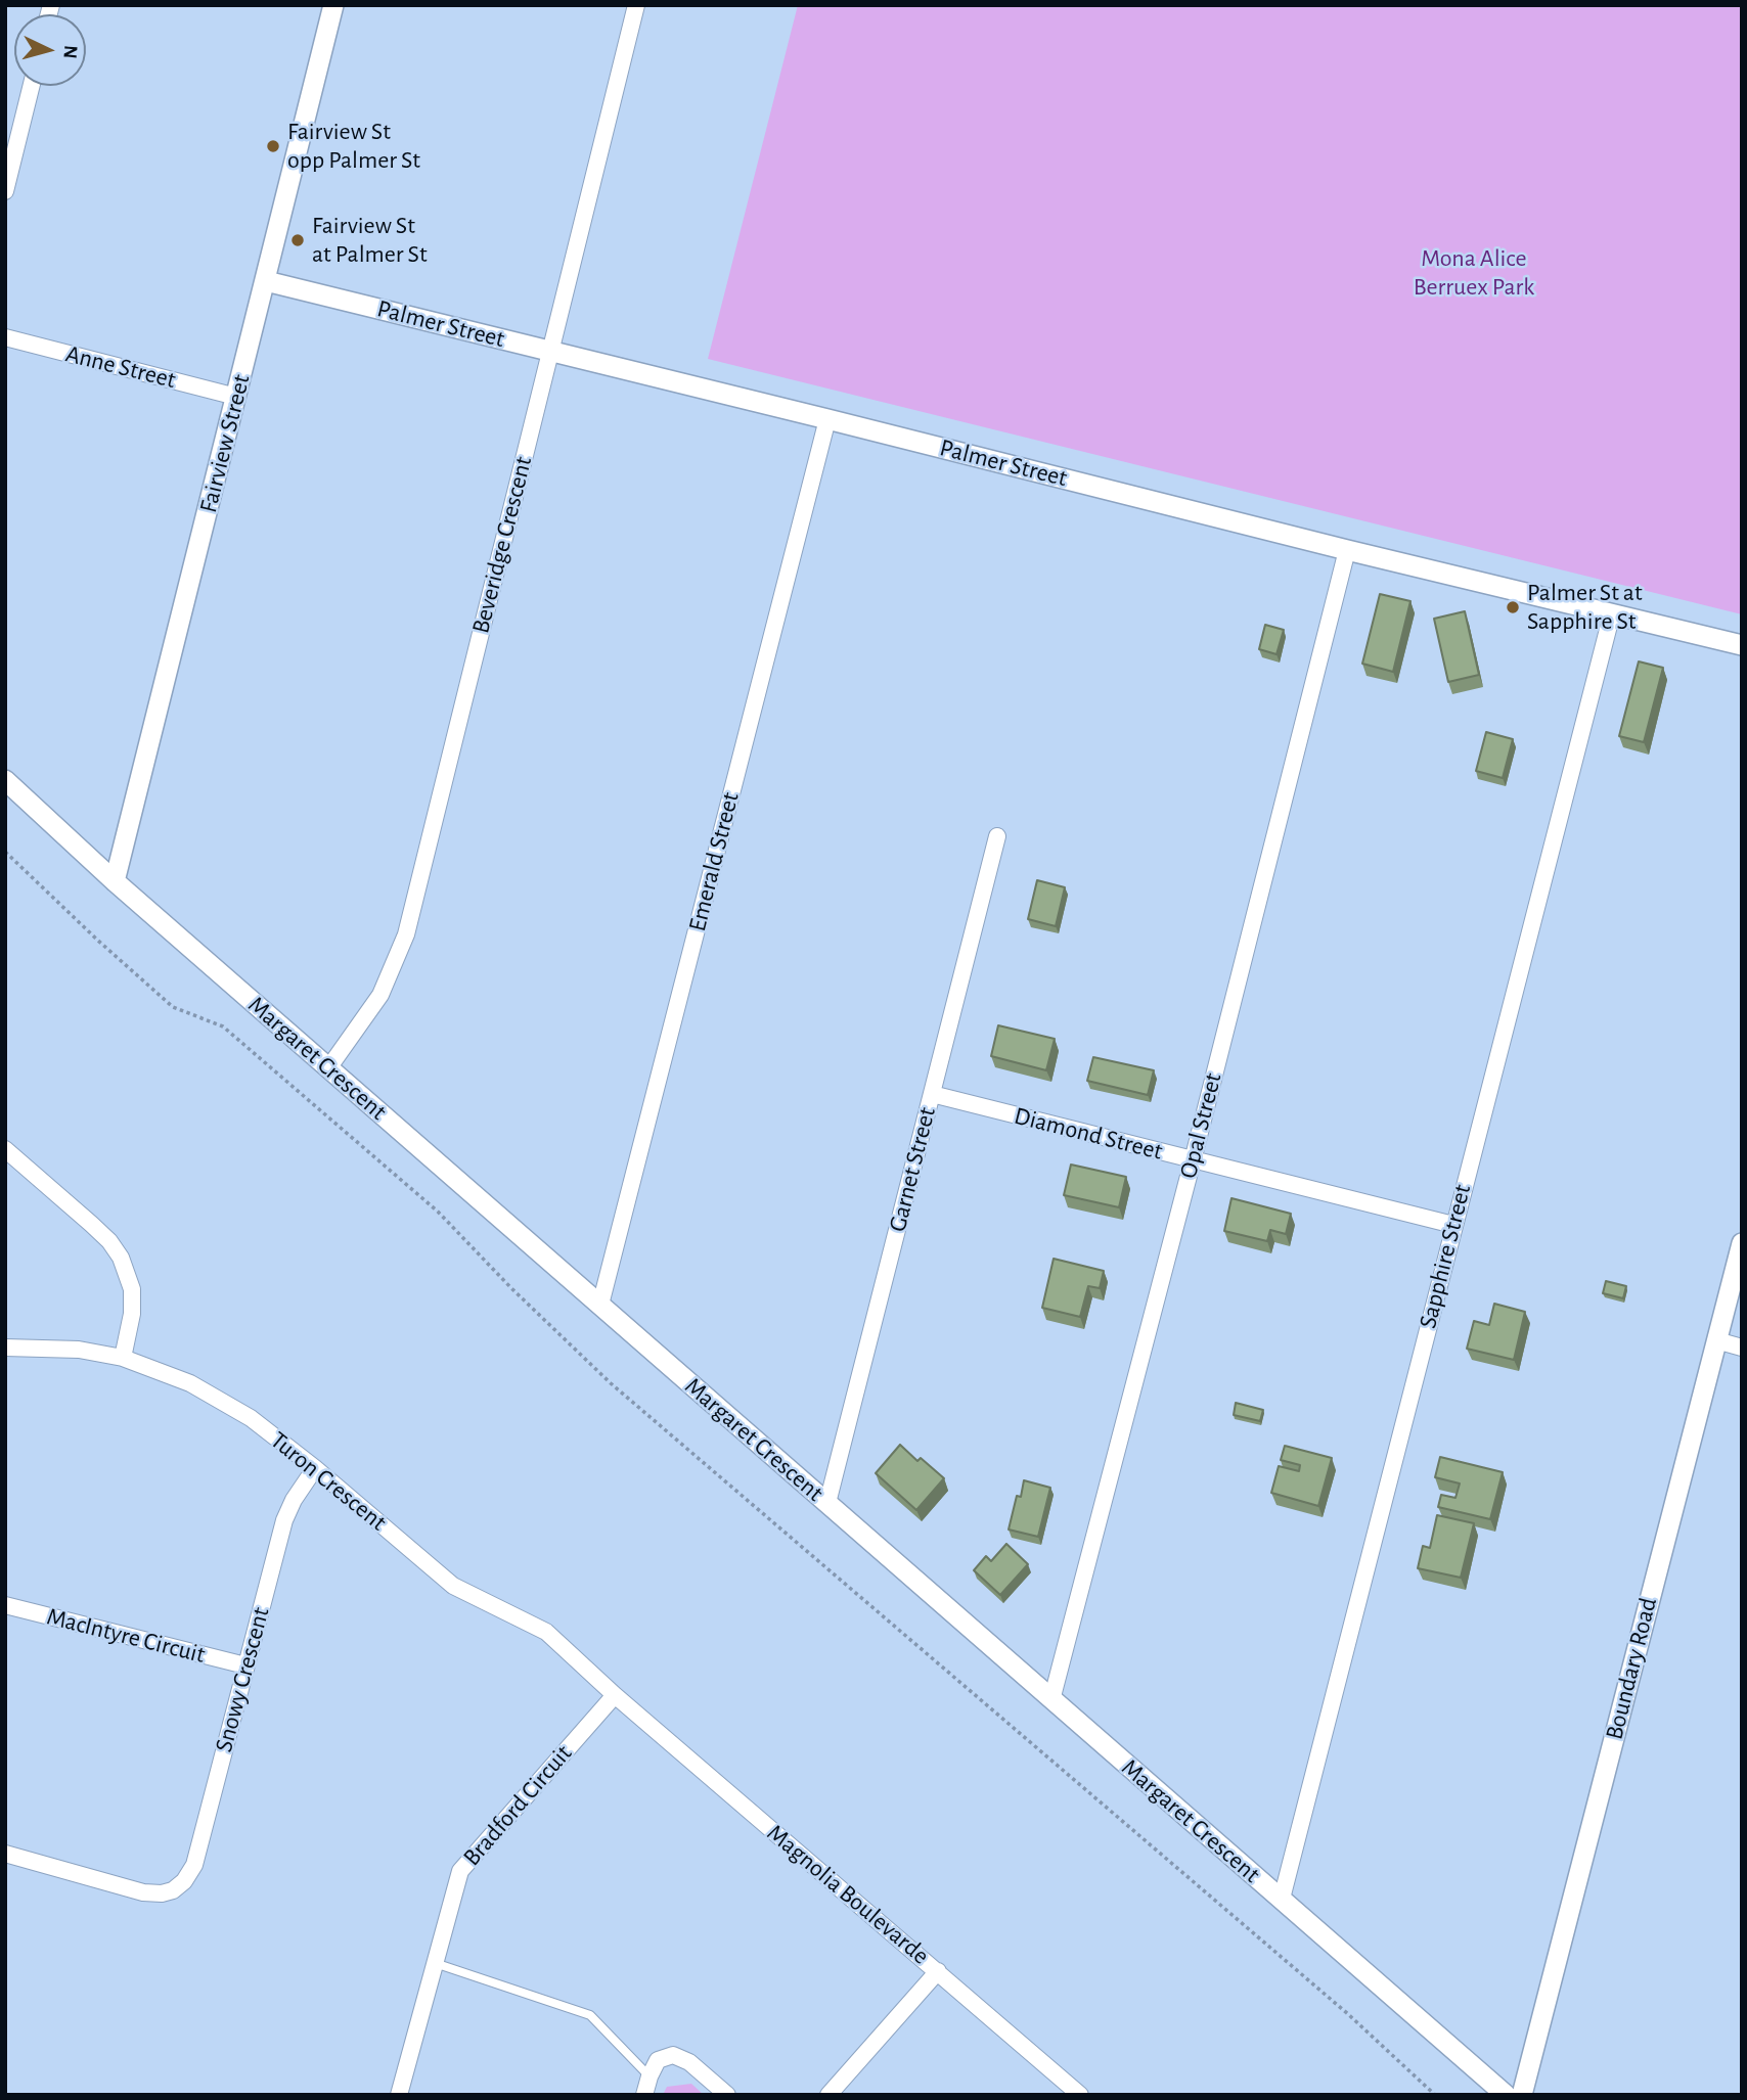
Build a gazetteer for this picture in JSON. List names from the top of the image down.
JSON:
{
  "streets": {
    "street": [
      "Palmer Street",
      "Anne Street",
      "Fairview Street",
      "Beveridge Crescent",
      "Emerald Street",
      "Margaret Crescent",
      "Opal Street",
      "Diamond Street",
      "Garnet Street",
      "Sapphire Street",
      "Turon Crescent",
      "MacIntyre Circuit",
      "Boundary Road",
      "Snowy Crescent",
      "Bradford Circuit",
      "Magnolia Boulevarde"
    ]
  },
  "crossings": [
    ["Palmer Street", "Fairview Street"],
    ["Palmer Street", "Beveridge Crescent"],
    ["Palmer Street", "Emerald Street"],
    ["Palmer Street", "Opal Street"],
    ["Palmer Street", "Sapphire Street"],
    ["Anne Street", "Fairview Street"],
    ["Fairview Street", "Margaret Crescent"],
    ["Beveridge Crescent", "Margaret Crescent"],
    ["Emerald Street", "Margaret Crescent"],
    ["Margaret Crescent", "Opal Street"],
    ["Margaret Crescent", "Garnet Street"],
    ["Margaret Crescent", "Sapphire Street"],
    ["Opal Street", "Diamond Street"],
    ["Diamond Street", "Garnet Street"],
    ["Diamond Street", "Sapphire Street"],
    ["Turon Crescent", "Snowy Crescent"],
    ["Turon Crescent", "Bradford Circuit"],
    ["Turon Crescent", "Magnolia Boulevarde"],
    ["MacIntyre Circuit", "Snowy Crescent"],
    ["Bradford Circuit", "Magnolia Boulevarde"]
  ],
  "parks": ["Mona Alice Berruex Park"],
  "places": ["Fairview St opp Palmer St", "Fairview St at Palmer St", "Palmer St at Sapphire St"],
  "north": "right"
}
